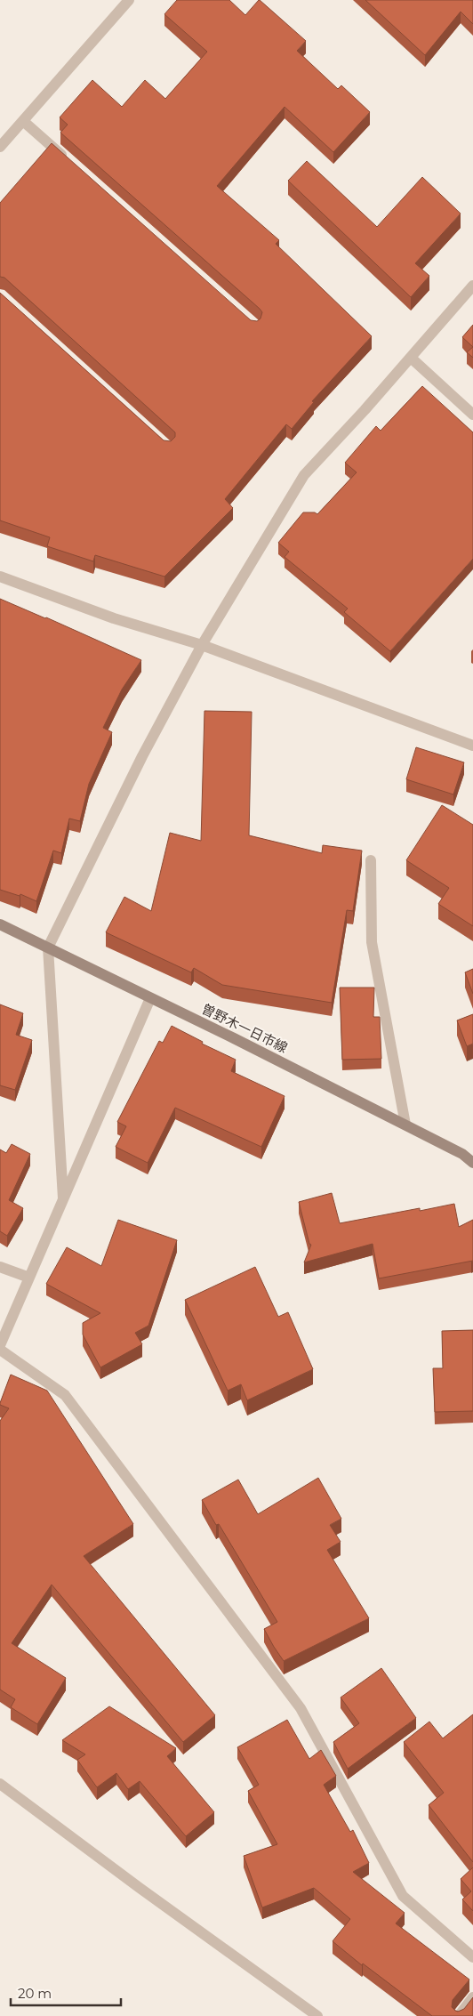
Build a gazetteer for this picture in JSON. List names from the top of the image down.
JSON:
{
  "streets": {
    "main road": ["曽野木一日市線"]
  },
  "scale_bar": "20 m"
}
